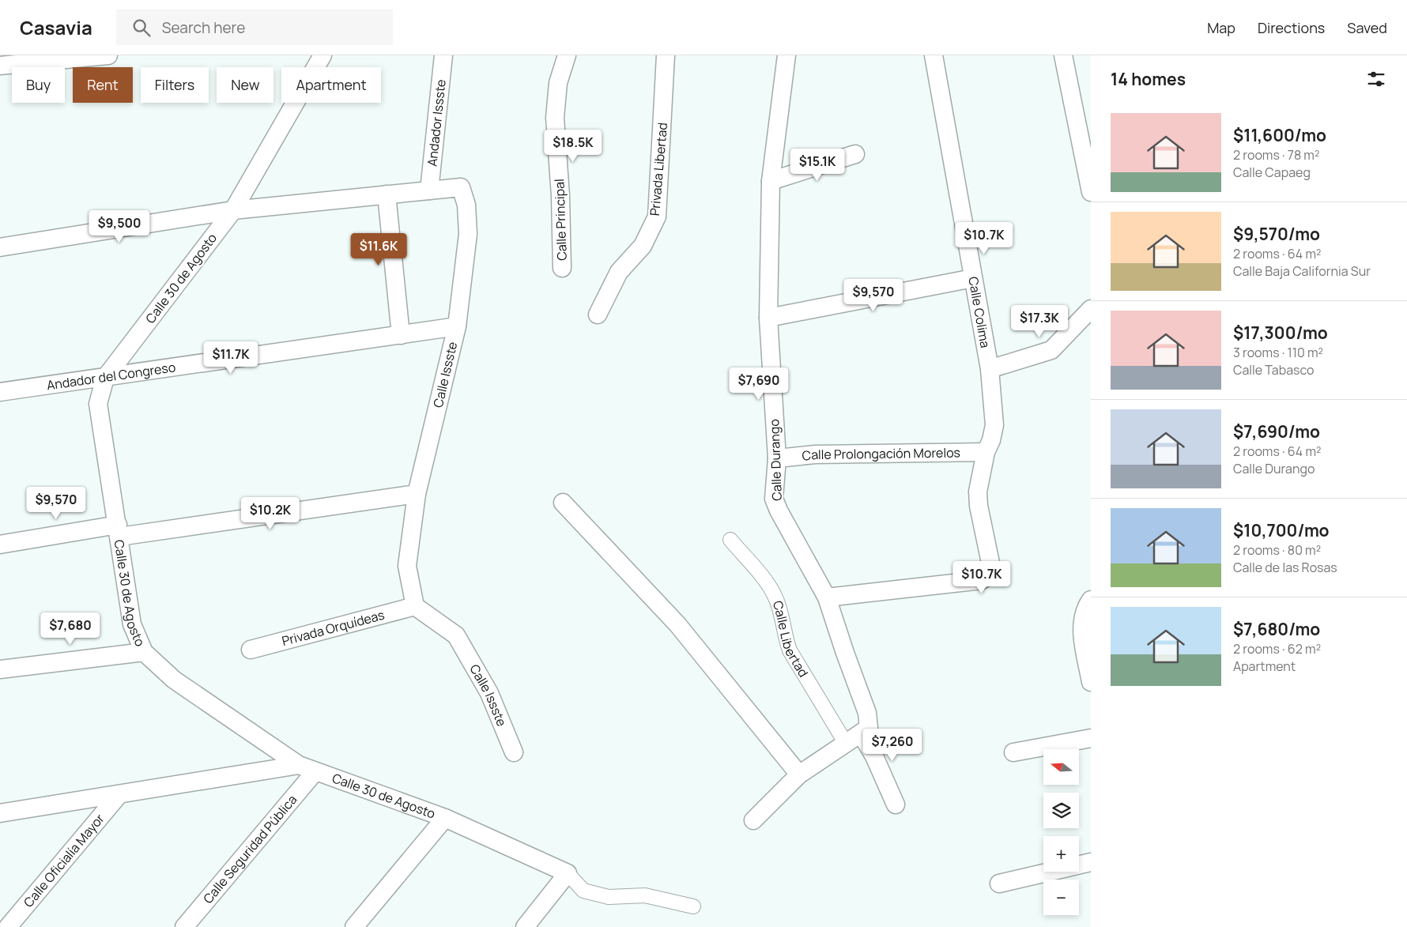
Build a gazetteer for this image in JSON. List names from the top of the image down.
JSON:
{
  "streets": {
    "street": [
      "Andador Issste",
      "Privada Libertad",
      "Calle Principal",
      "Calle 30 de Agosto",
      "Calle Colima",
      "Calle Issste",
      "Andador del Congreso",
      "Calle Prolongación Morelos",
      "Calle Durango",
      "Privada Orquídeas",
      "Calle Libertad",
      "Calle Seguridad Pública",
      "Calle Oficialía Mayor"
    ]
  },
  "crossings": [
    ["Andador Issste", "Calle Issste"],
    ["Calle 30 de Agosto", "Calle Issste"],
    ["Calle 30 de Agosto", "Andador del Congreso"],
    ["Calle 30 de Agosto", "Calle Seguridad Pública"],
    ["Calle Colima", "Calle Prolongación Morelos"],
    ["Calle Colima", "Calle Durango"],
    ["Calle Issste", "Andador del Congreso"],
    ["Calle Issste", "Privada Orquídeas"],
    ["Calle Prolongación Morelos", "Calle Durango"]
  ],
  "north": "left",
  "page": {
    "header": "Casavia",
    "search": "Search here",
    "nav": ["Map", "Directions", "Saved"],
    "heading": "14 homes",
    "chip": [
      "Buy",
      "Rent",
      "Filters",
      "New",
      "Apartment"
    ],
    "list": [
      {
        "name": "$11,600/mo",
        "note": "2 rooms · 78 m² · Calle Capaeg"
      },
      {
        "name": "$9,570/mo",
        "note": "2 rooms · 64 m² · Calle Baja California Sur"
      },
      {
        "name": "$17,300/mo",
        "note": "3 rooms · 110 m² · Calle Tabasco"
      },
      {
        "name": "$7,690/mo",
        "note": "2 rooms · 64 m² · Calle Durango"
      },
      {
        "name": "$10,700/mo",
        "note": "2 rooms · 80 m² · Calle de las Rosas"
      },
      {
        "name": "$7,680/mo",
        "note": "2 rooms · 62 m² · Apartment"
      }
    ],
    "price": [
      "$18.5K",
      "$15.1K",
      "$9,500",
      "$10.7K",
      "$11.6K",
      "$9,570",
      "$17.3K",
      "$11.7K",
      "$7,690",
      "$9,570",
      "$10.2K",
      "$10.7K",
      "$7,680",
      "$7,260"
    ],
    "map_buttons": ["+", "−"]
  }
}
